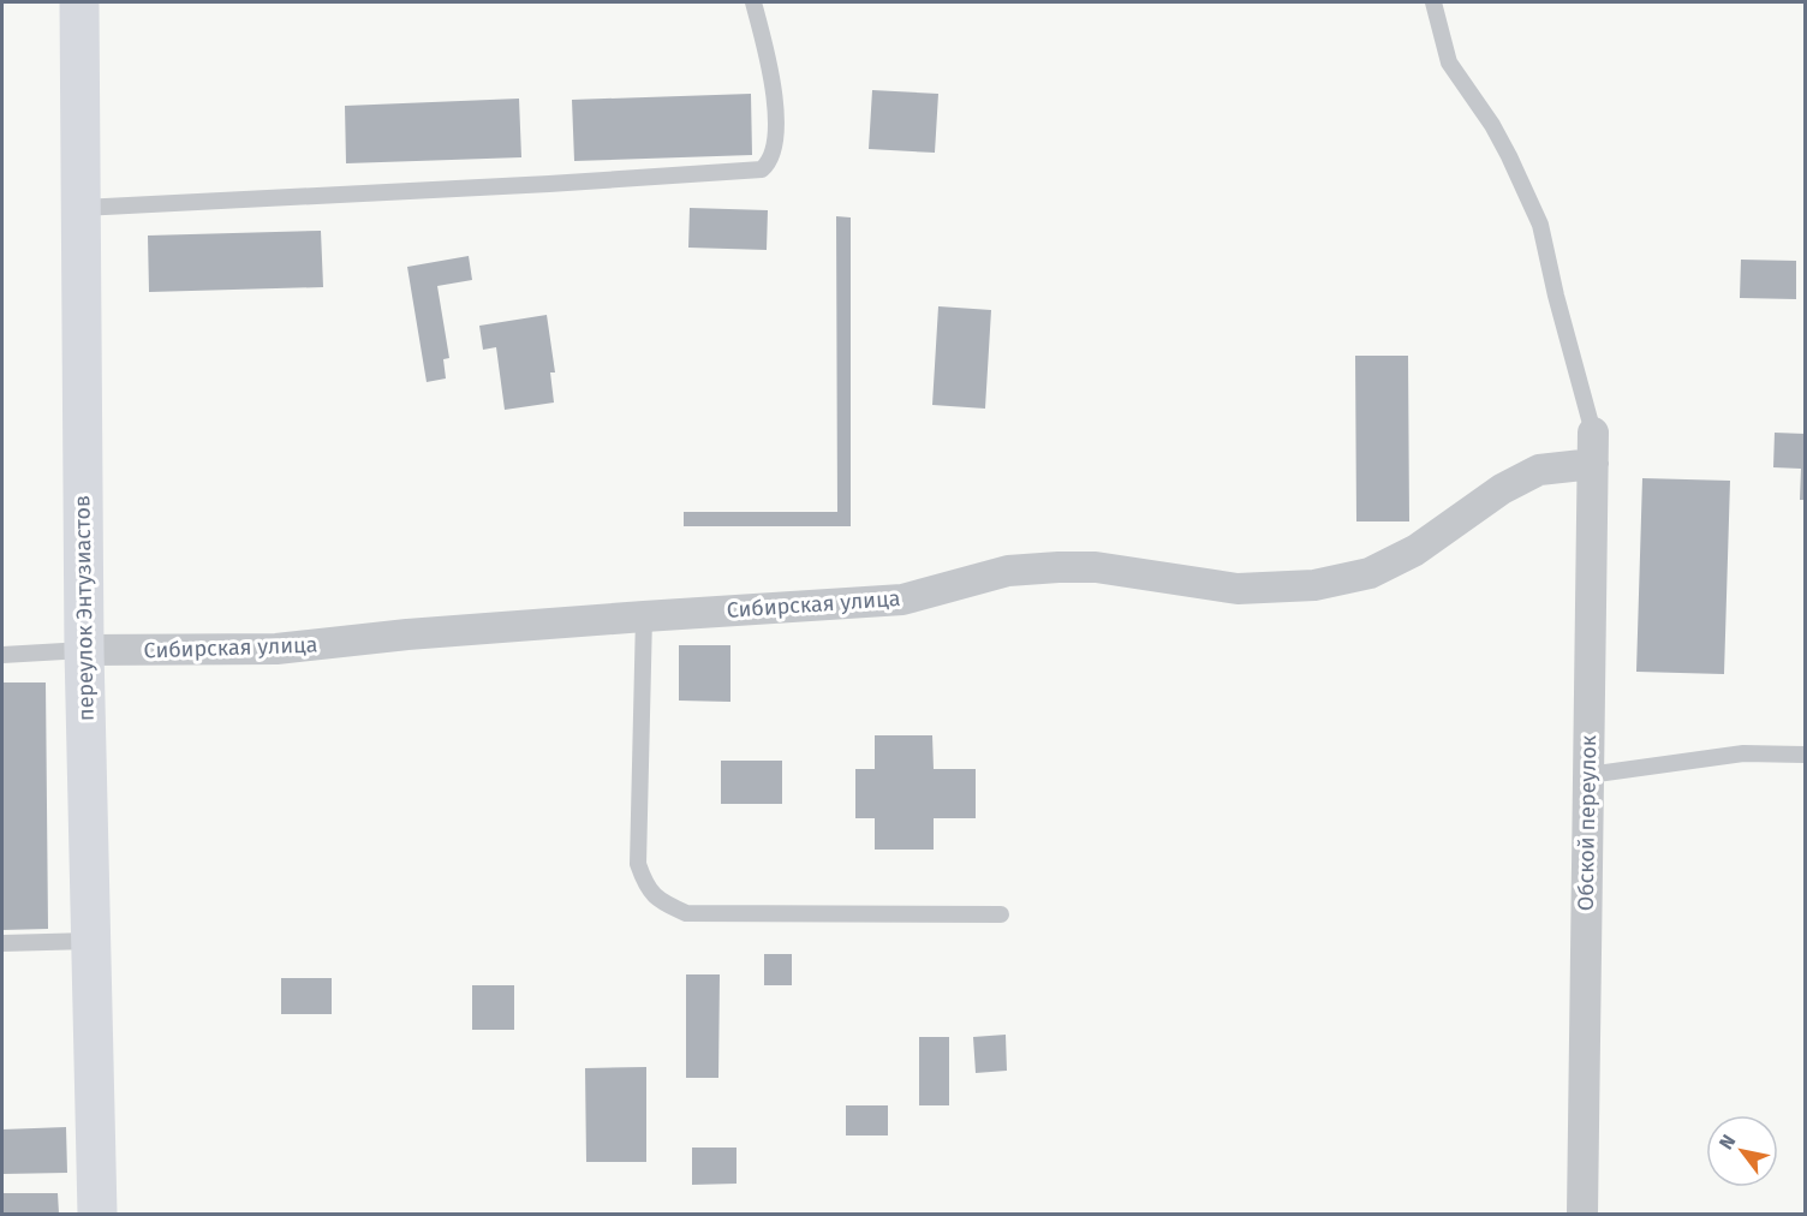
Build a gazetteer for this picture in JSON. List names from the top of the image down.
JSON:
{
  "streets": {
    "main road": ["переулок Энтузиастов"],
    "street": ["Сибирская улица", "Обской переулок"]
  },
  "crossings": [
    ["Сибирская улица", "переулок Энтузиастов"],
    ["Сибирская улица", "Обской переулок"]
  ],
  "north": "top left"
}
